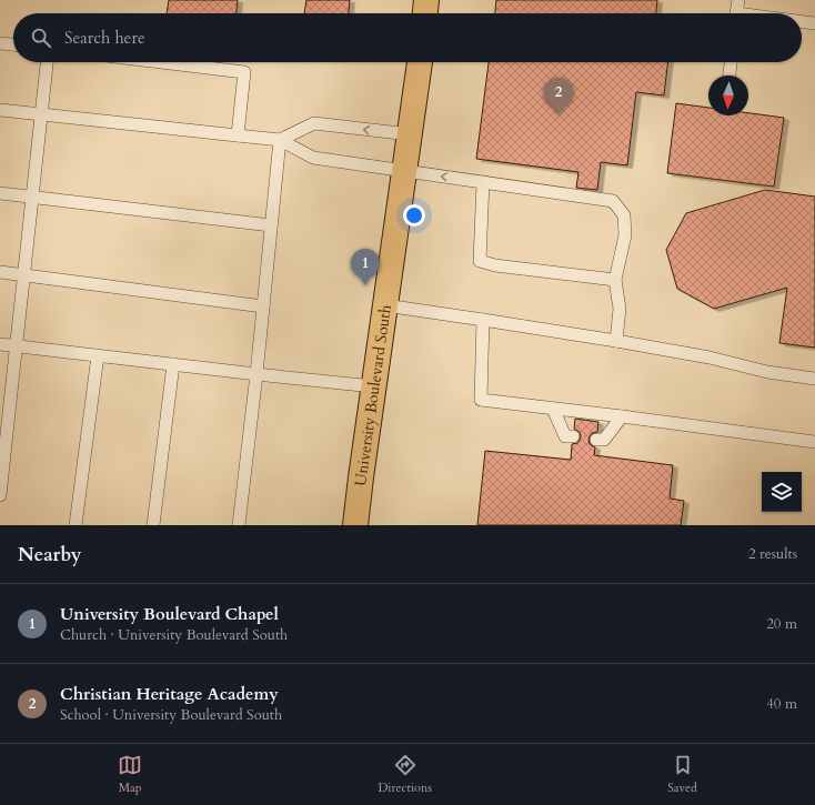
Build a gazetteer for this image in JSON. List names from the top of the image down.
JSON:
{
  "streets": {
    "main road": ["University Boulevard South"]
  },
  "north": "bottom",
  "page": {
    "search": "Search here",
    "pins": ["2", "1"],
    "heading": ["Nearby", "2 results"],
    "list": [
      {
        "mark": "1",
        "name": "University Boulevard Chapel",
        "note": "Church · University Boulevard South",
        "value": "20 m"
      },
      {
        "mark": "2",
        "name": "Christian Heritage Academy",
        "note": "School · University Boulevard South",
        "value": "40 m"
      }
    ],
    "nav": ["Map", "Directions", "Saved"]
  }
}
